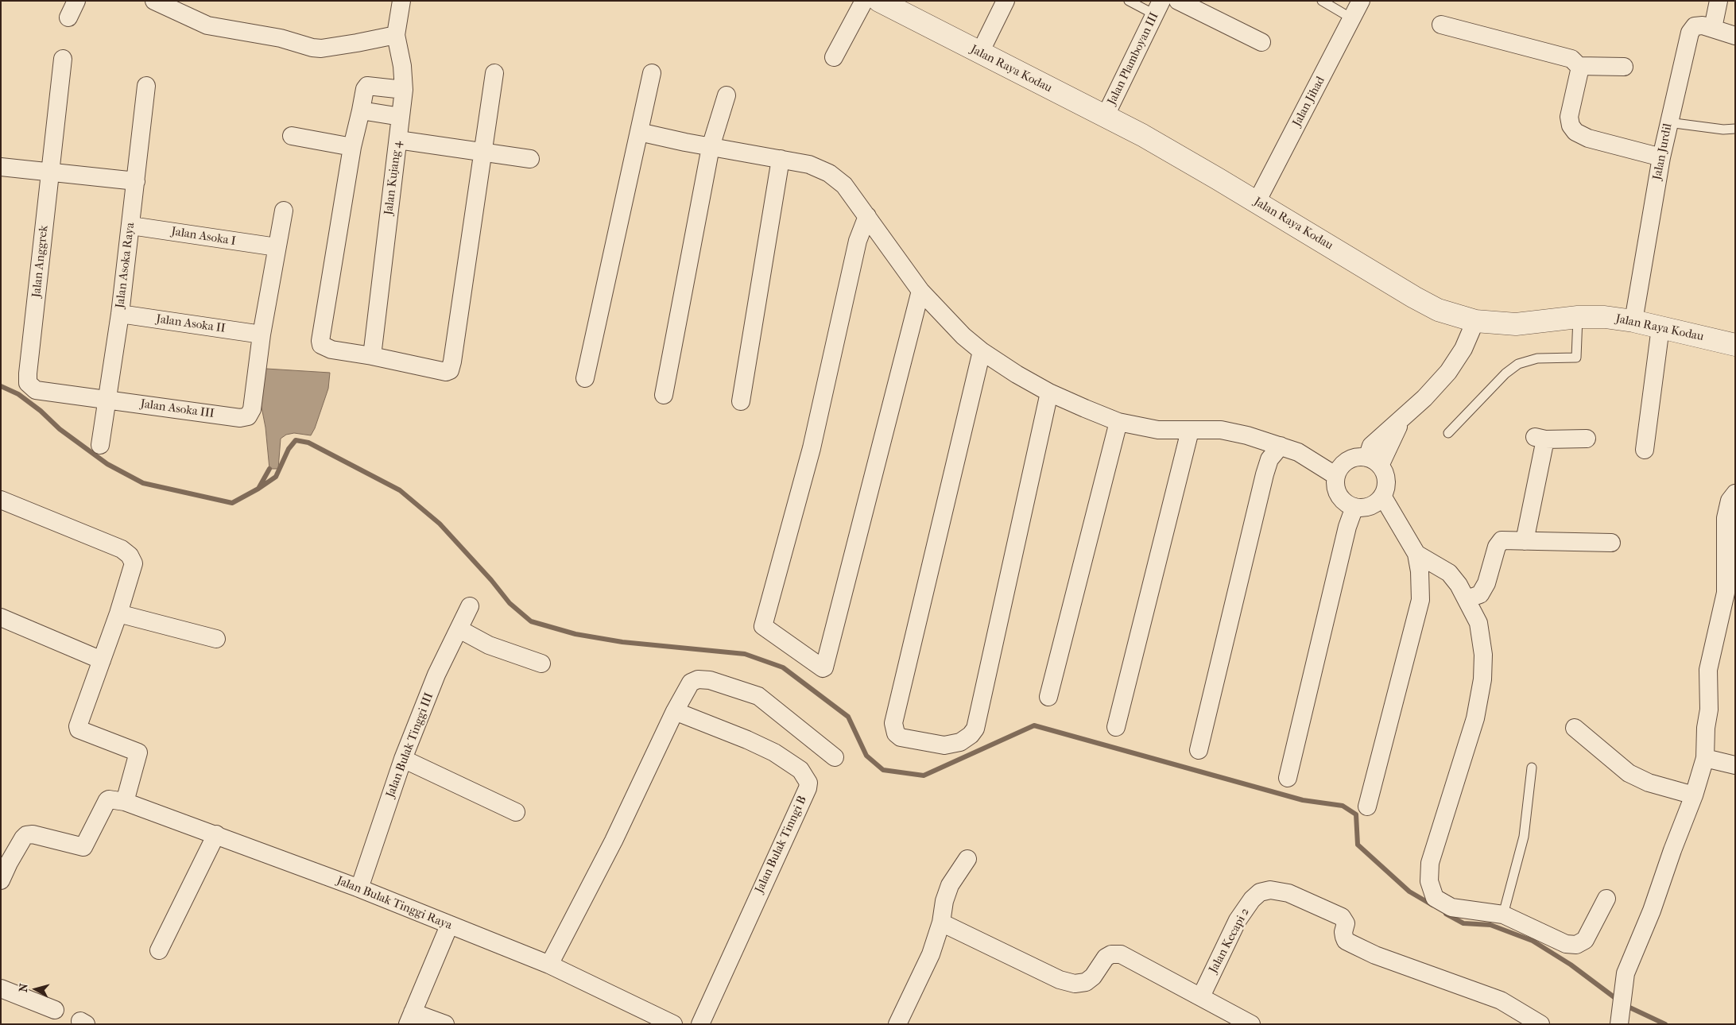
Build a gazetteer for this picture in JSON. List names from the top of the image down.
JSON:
{
  "streets": {
    "street": [
      "Jalan Plamboyan III",
      "Jalan Raya Kodau",
      "Jalan Jihad",
      "Jalan Jurdil",
      "Jalan Kujang 4",
      "Jalan Asoka I",
      "Jalan Anggrek",
      "Jalan Asoka Raya",
      "Jalan Asoka II",
      "Jalan Asoka III",
      "Jalan Bulak Tinggi III",
      "Jalan Bulak Tinngi B",
      "Jalan Bulak Tinggi Raya",
      "Jalan Kecapi 2"
    ]
  },
  "crossings": [
    ["Jalan Plamboyan III", "Jalan Raya Kodau"],
    ["Jalan Raya Kodau", "Jalan Jihad"],
    ["Jalan Raya Kodau", "Jalan Jurdil"],
    ["Jalan Asoka I", "Jalan Asoka Raya"],
    ["Jalan Anggrek", "Jalan Asoka Raya"],
    ["Jalan Anggrek", "Jalan Asoka III"],
    ["Jalan Asoka Raya", "Jalan Asoka II"],
    ["Jalan Asoka Raya", "Jalan Asoka III"],
    ["Jalan Asoka II", "Jalan Asoka III"],
    ["Jalan Bulak Tinggi III", "Jalan Bulak Tinggi Raya"]
  ],
  "north": "left"
}
